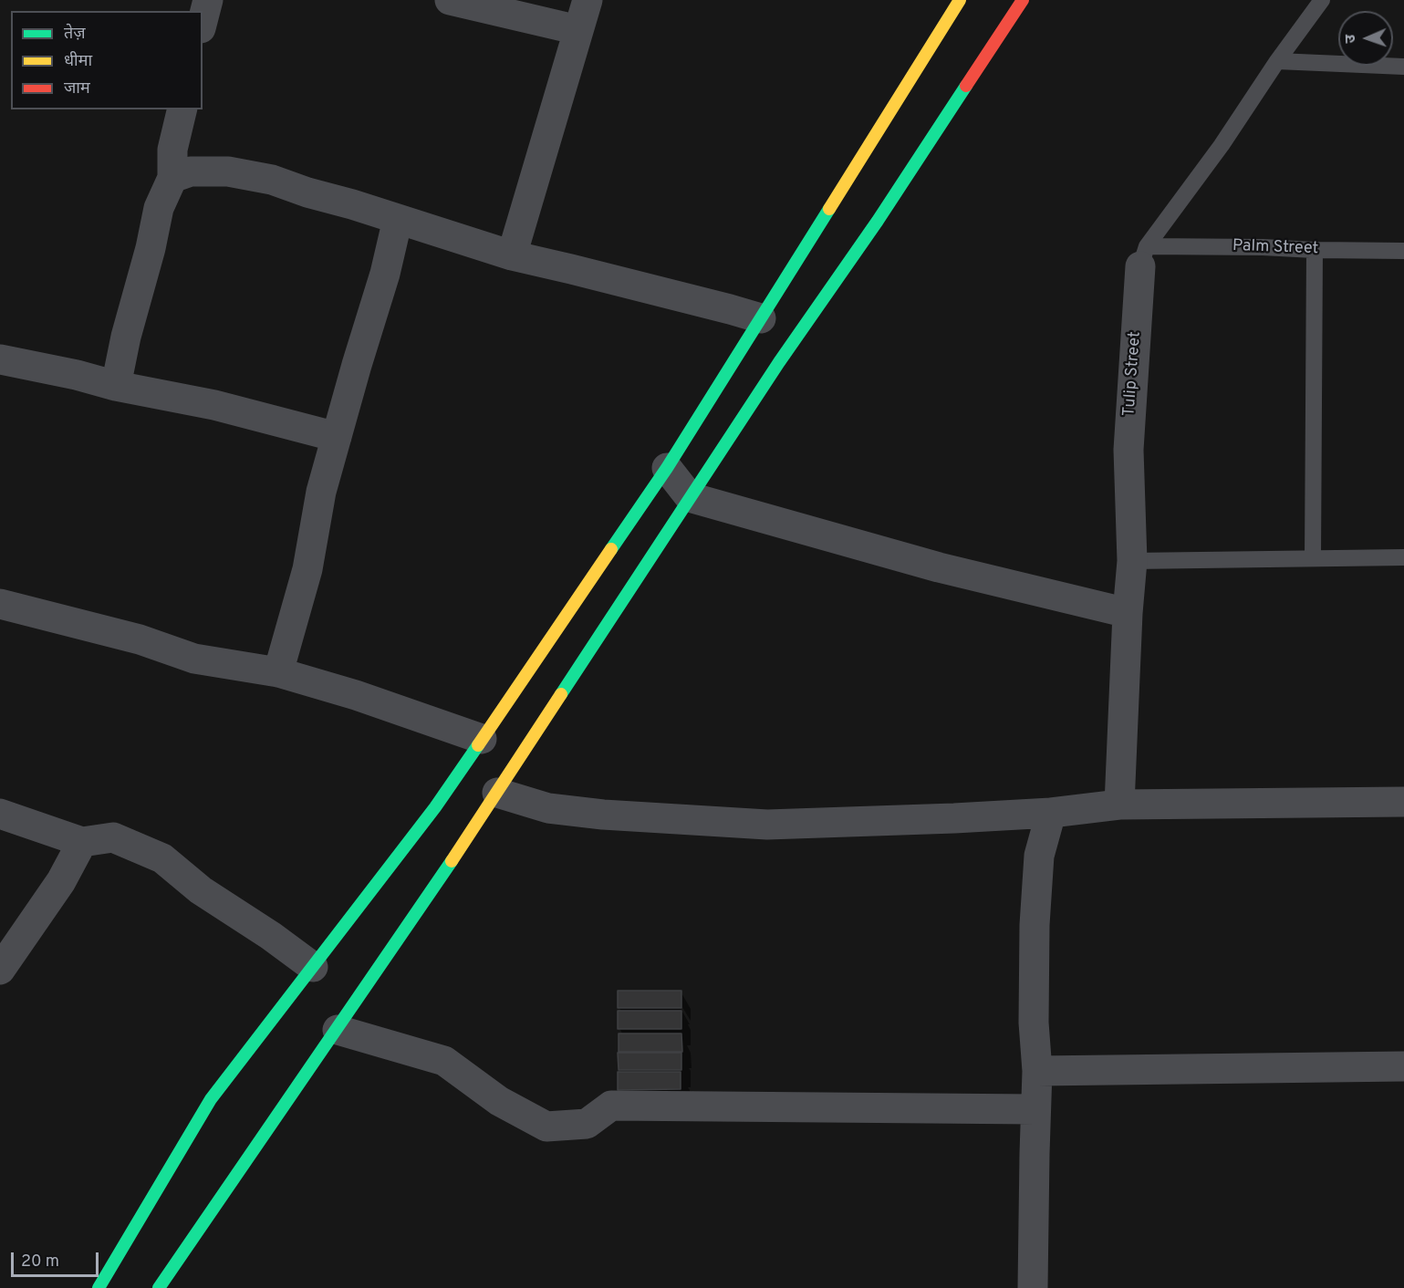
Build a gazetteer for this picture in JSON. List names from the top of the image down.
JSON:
{
  "streets": {
    "street": ["Tulip Street"],
    "lane": ["Palm Street"]
  },
  "crossings": [
    ["Palm Street", "Tulip Street"]
  ],
  "legend": ["तेज़", "धीमा", "जाम"],
  "scale_bar": "20 m",
  "north": "left"
}
